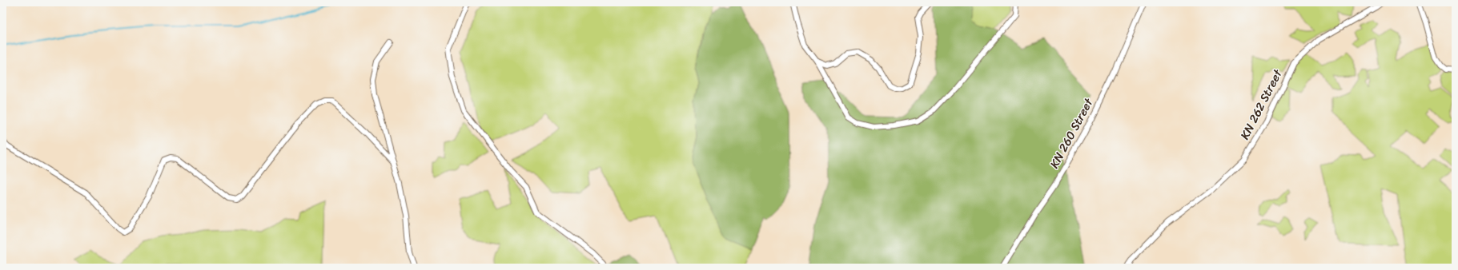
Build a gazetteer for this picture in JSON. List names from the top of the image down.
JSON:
{
  "streets": {
    "street": ["KN 262 Street", "KN 260 Street"]
  }
}
